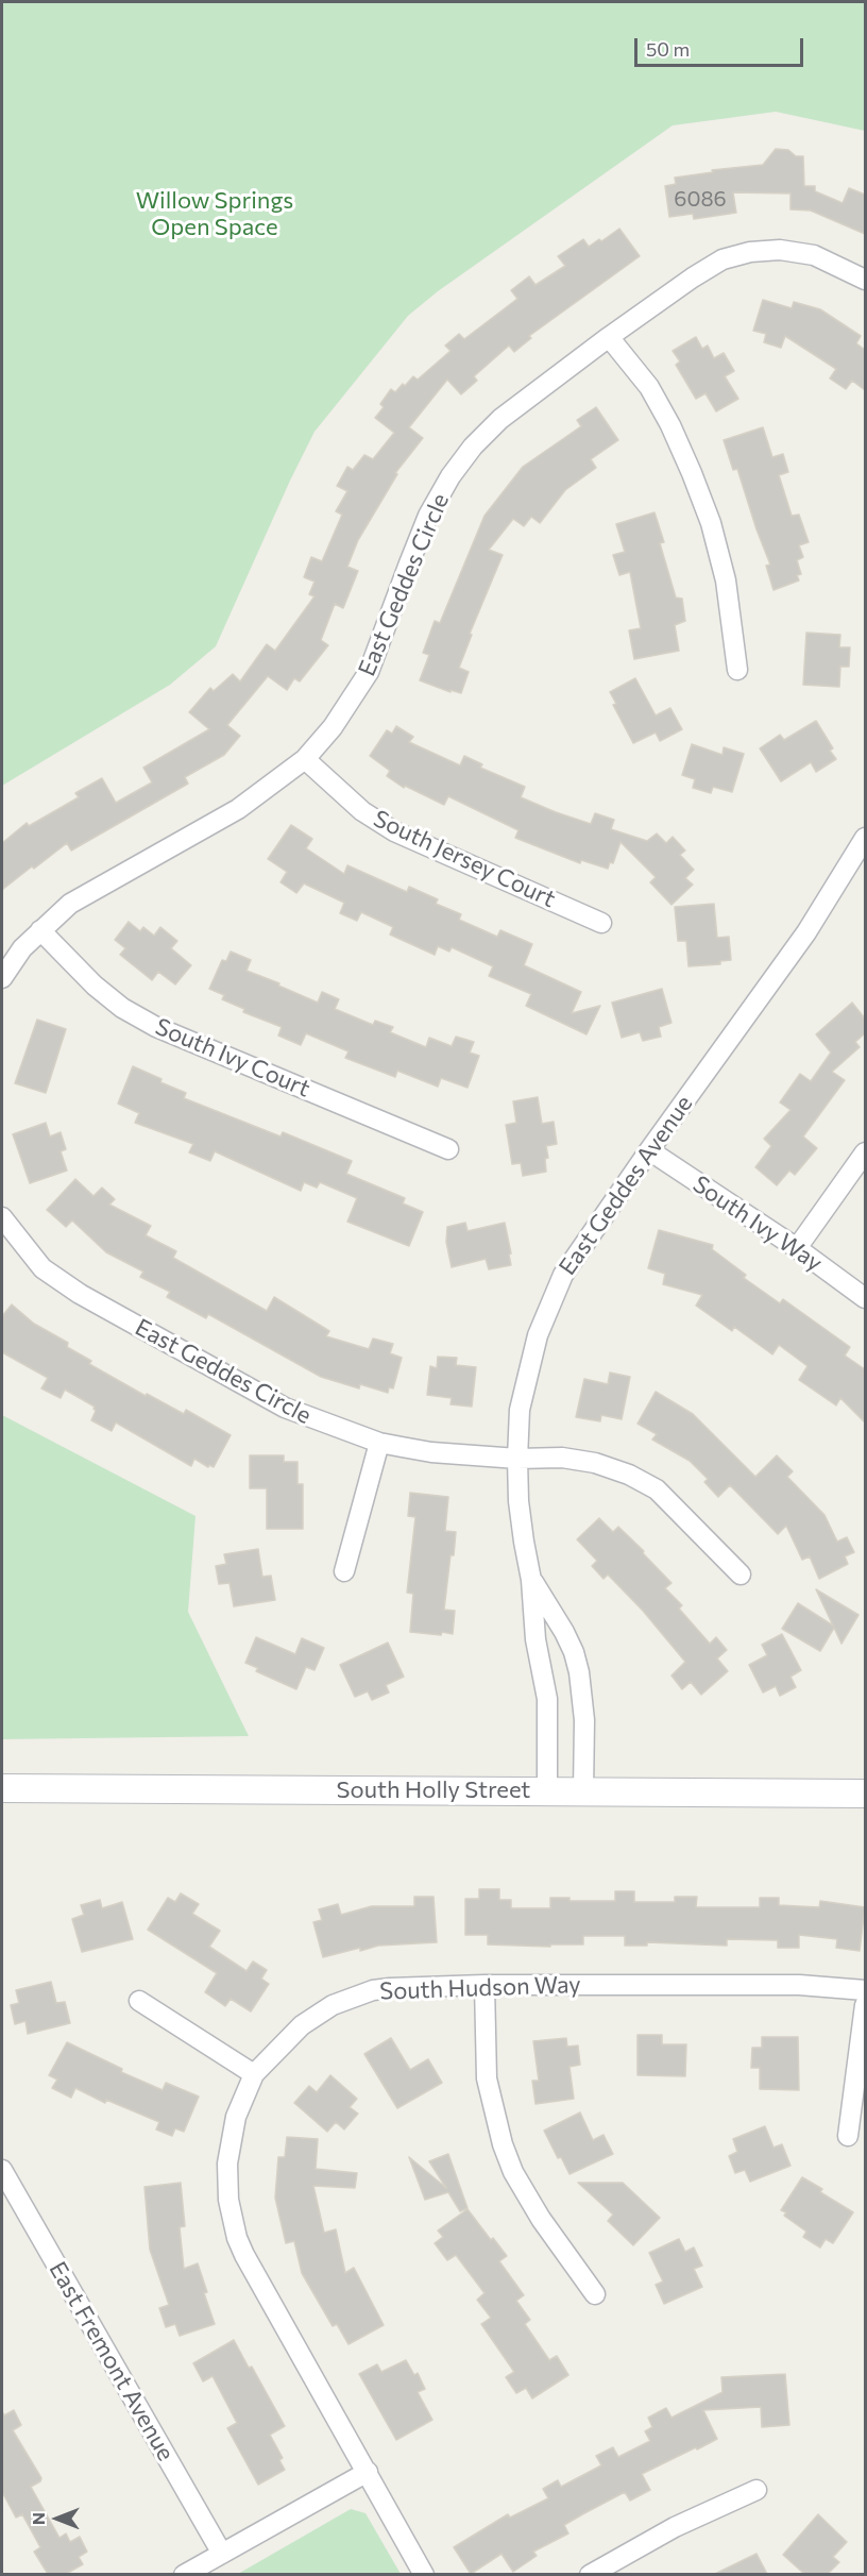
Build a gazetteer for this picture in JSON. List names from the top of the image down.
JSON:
{
  "streets": {
    "main road": ["South Holly Street"],
    "street": [
      "East Geddes Circle",
      "South Jersey Court",
      "South Ivy Court",
      "East Geddes Avenue",
      "South Ivy Way",
      "South Hudson Way",
      "East Fremont Avenue"
    ]
  },
  "crossings": [
    ["East Geddes Circle", "South Jersey Court"],
    ["East Geddes Circle", "South Ivy Court"],
    ["East Geddes Circle", "East Geddes Avenue"],
    ["East Geddes Avenue", "South Ivy Way"],
    ["East Geddes Avenue", "South Holly Street"]
  ],
  "parks": ["Willow Springs Open Space"],
  "house_numbers": ["6086"],
  "scale_bar": "50 m",
  "north": "left"
}
